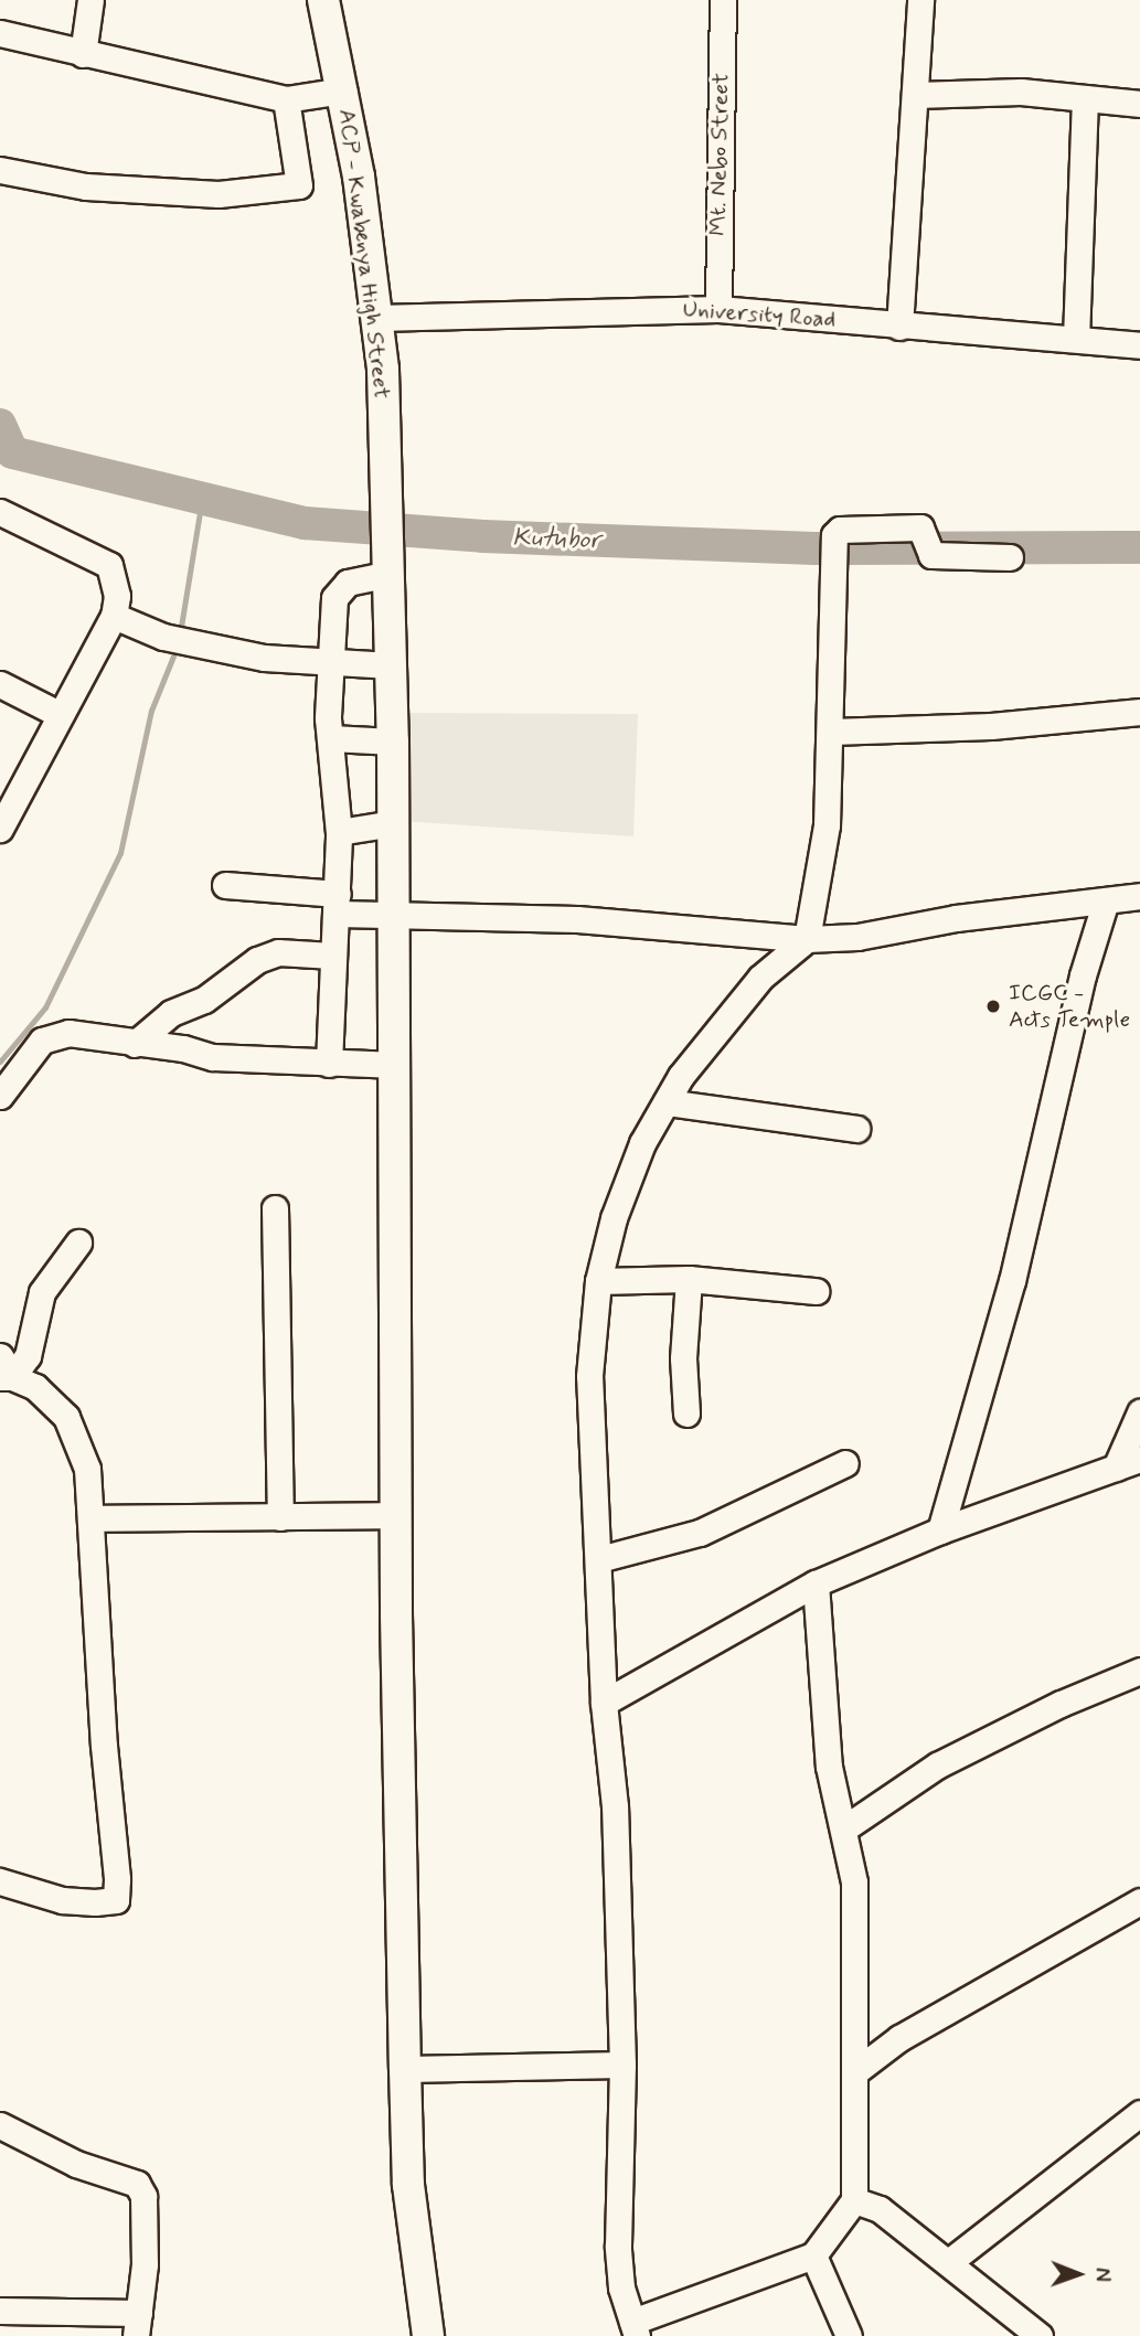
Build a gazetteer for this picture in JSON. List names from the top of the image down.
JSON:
{
  "streets": {
    "main road": ["ACP - Kwabenya High Street"],
    "street": ["Mt. Nebo Street", "University Road"]
  },
  "crossings": [
    ["Mt. Nebo Street", "University Road"],
    ["ACP - Kwabenya High Street", "University Road"]
  ],
  "water": ["Kutubor"],
  "places": ["ICGC - Acts Temple"],
  "north": "right"
}
